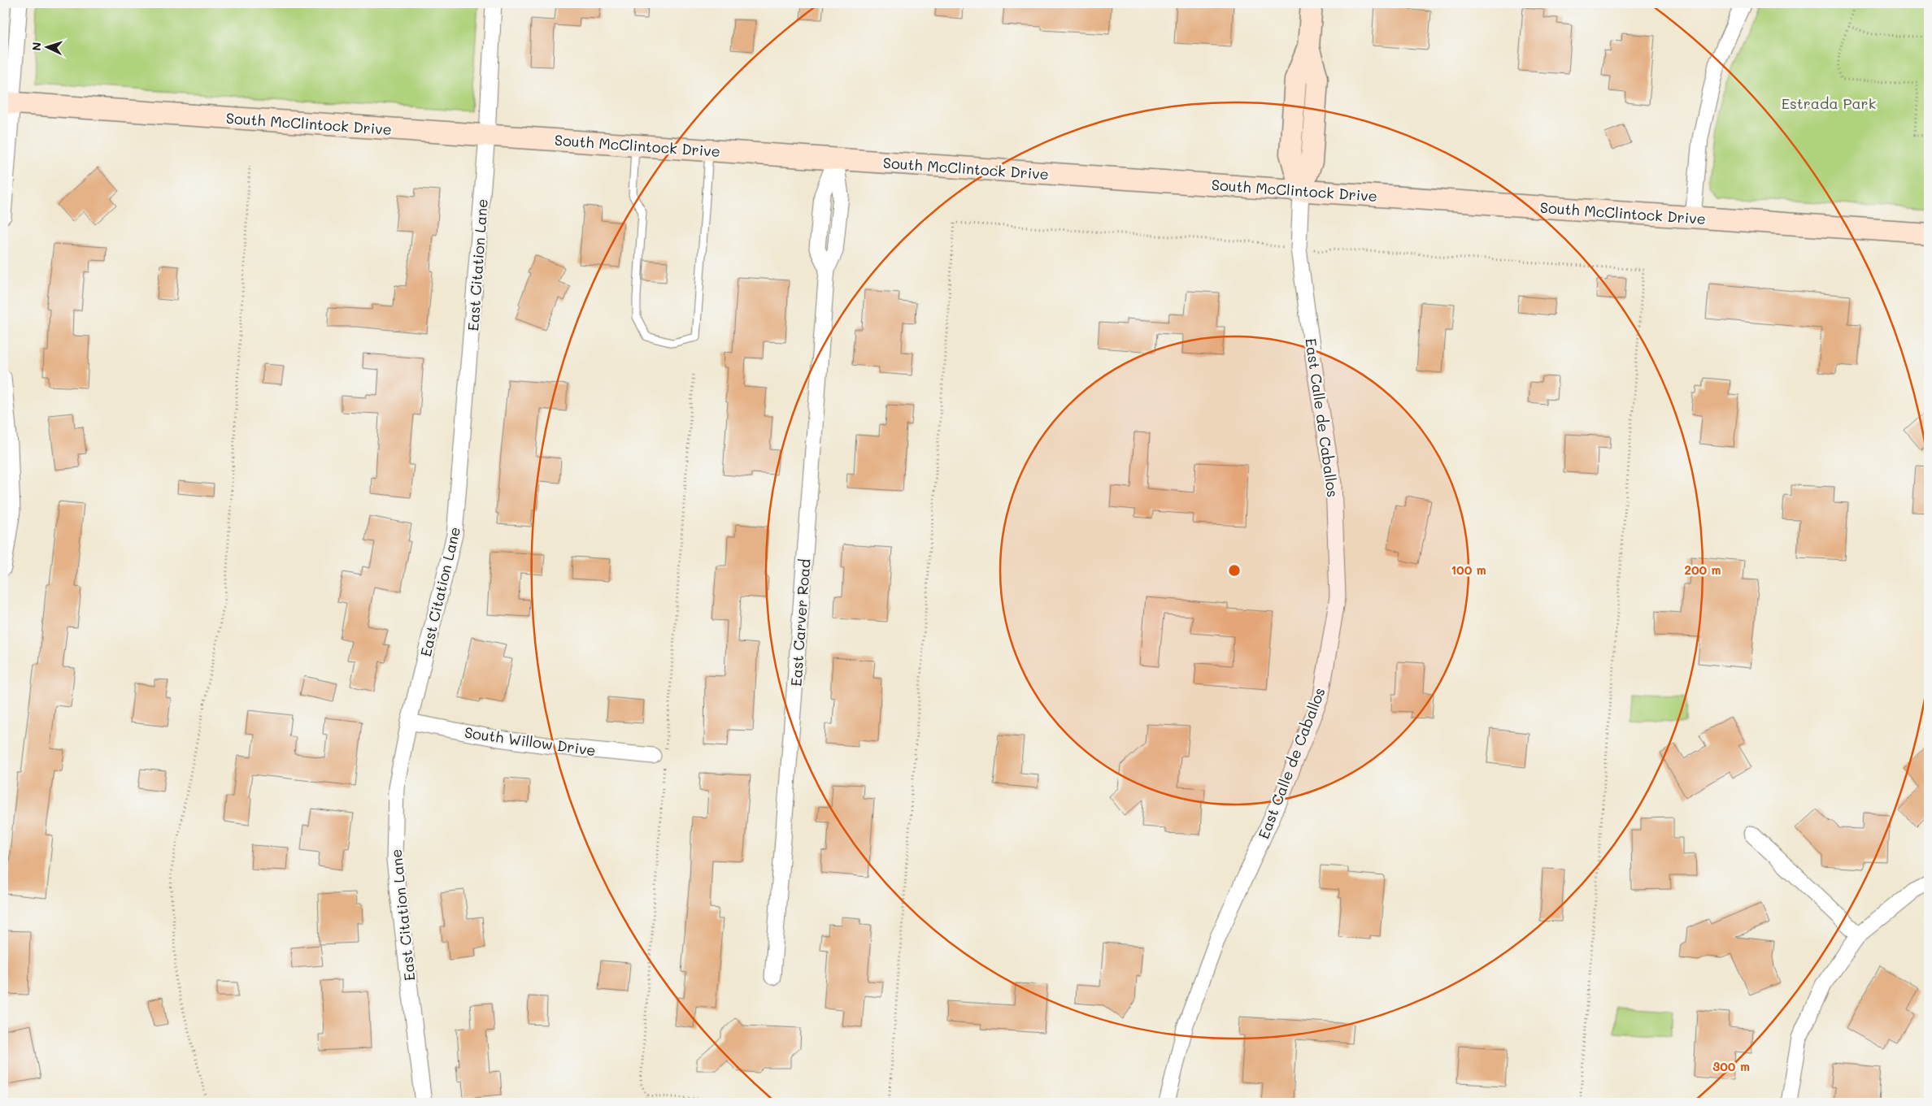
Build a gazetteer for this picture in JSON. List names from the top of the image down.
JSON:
{
  "streets": {
    "main road": ["South McClintock Drive"],
    "street": [
      "East Citation Lane",
      "East Calle de Caballos",
      "East Carver Road",
      "South Willow Drive"
    ]
  },
  "crossings": [
    ["South McClintock Drive", "East Citation Lane"],
    ["South McClintock Drive", "East Calle de Caballos"],
    ["South McClintock Drive", "East Carver Road"],
    ["East Citation Lane", "South Willow Drive"]
  ],
  "parks": ["Estrada Park"],
  "north": "left",
  "rings": ["100 m", "200 m", "300 m"]
}
